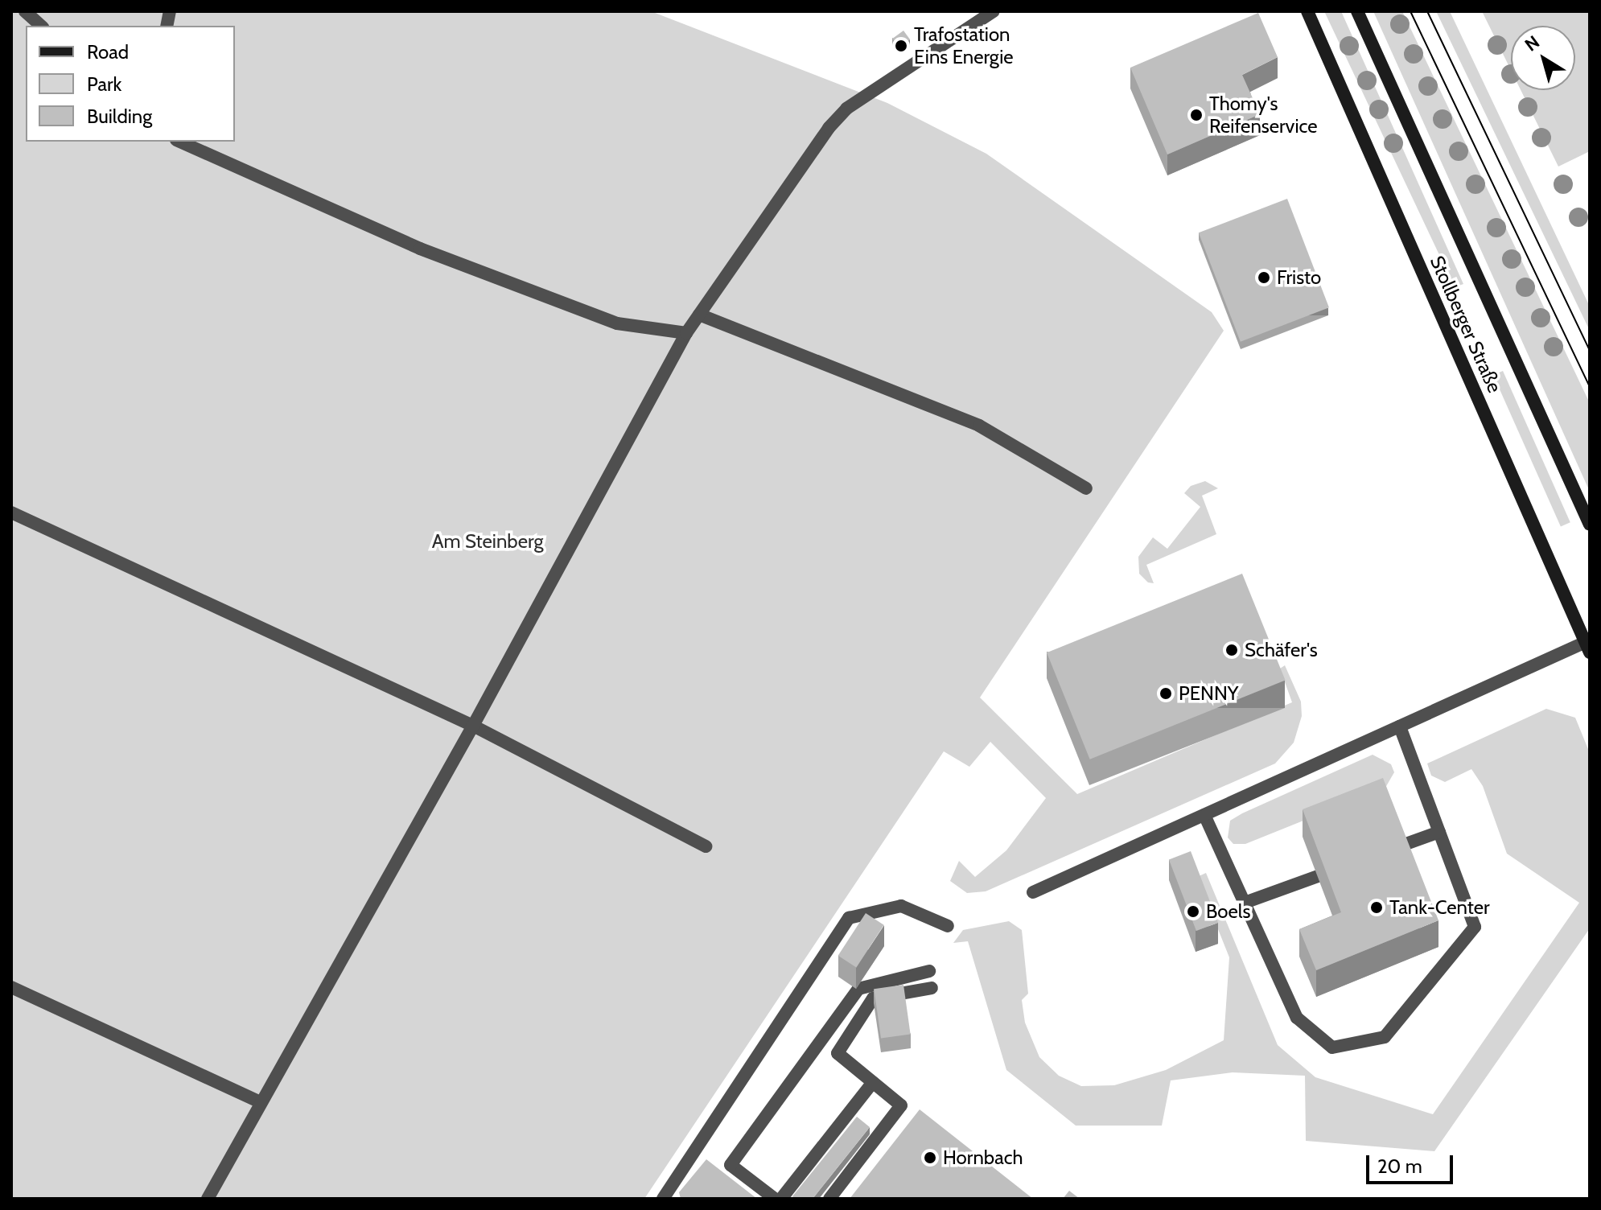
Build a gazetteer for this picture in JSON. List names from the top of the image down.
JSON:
{
  "streets": {
    "main road": ["Stollberger Straße"]
  },
  "parks": ["Am Steinberg"],
  "places": [
    "Trafostation Eins Energie",
    "Thomy's Reifenservice",
    "Fristo",
    "Schäfer's",
    "PENNY",
    "Tank-Center",
    "Boels",
    "Hornbach"
  ],
  "legend": ["Road", "Park", "Building"],
  "scale_bar": "20 m",
  "north": "top left"
}
